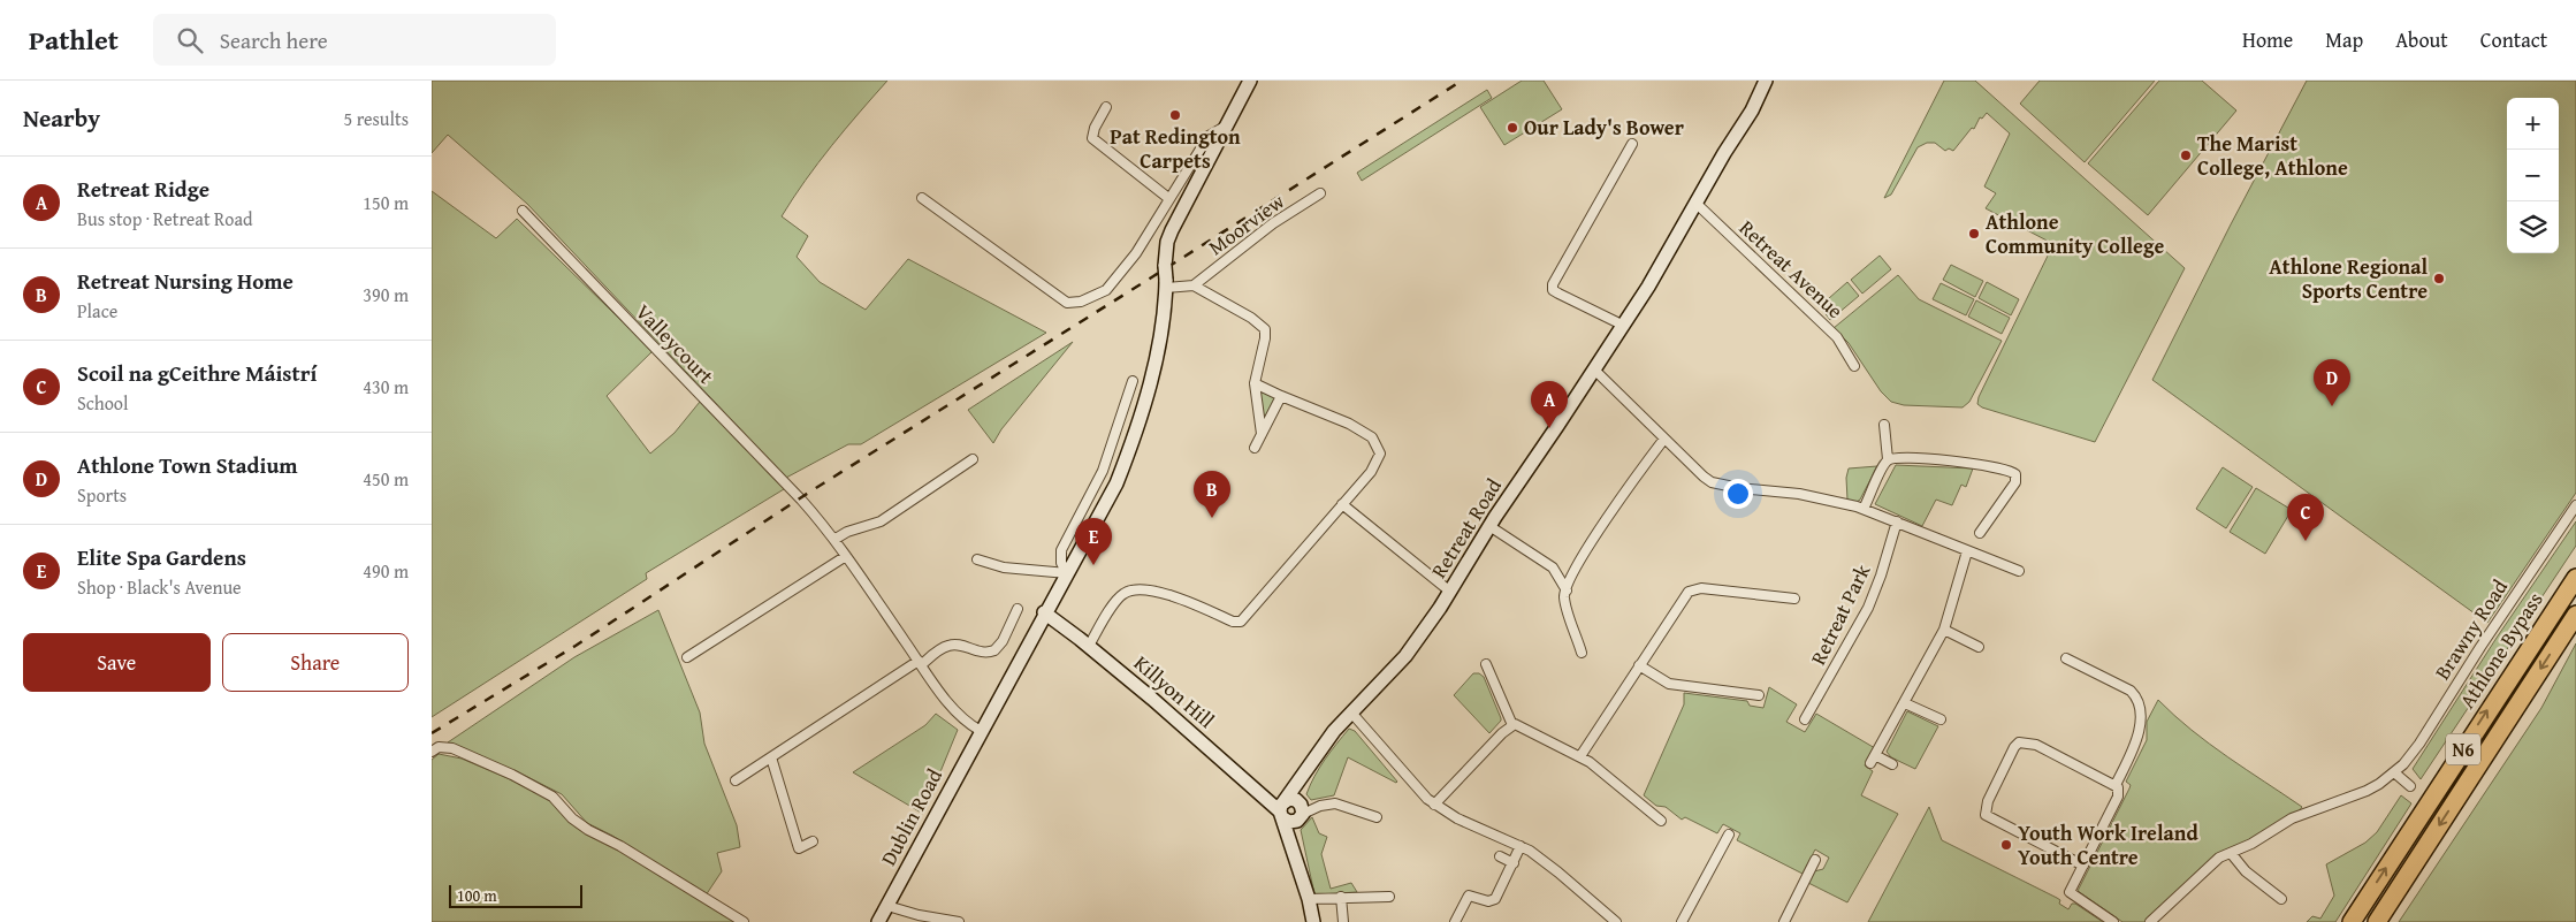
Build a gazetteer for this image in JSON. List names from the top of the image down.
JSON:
{
  "streets": {
    "highway": ["Athlone Bypass", "N6"],
    "street": [
      "Moorview",
      "Retreat Avenue",
      "Valleycourt",
      "Retreat Road",
      "Retreat Park",
      "Brawny Road",
      "Killyon Hill",
      "Dublin Road"
    ]
  },
  "crossings": [
    ["Retreat Avenue", "Retreat Road"],
    ["Retreat Road", "Killyon Hill"],
    ["Killyon Hill", "Dublin Road"]
  ],
  "places": [
    "Pat Redington Carpets",
    "Our Lady's Bower",
    "The Marist College, Athlone",
    "Athlone Community College",
    "Athlone Regional Sports Centre",
    "Youth Work Ireland Youth Centre"
  ],
  "scale_bar": "100 m",
  "page": {
    "header": "Pathlet",
    "search": "Search here",
    "nav": [
      "Home",
      "Map",
      "About",
      "Contact"
    ],
    "heading": ["Nearby", "5 results"],
    "map_buttons": ["+", "−"],
    "list": [
      {
        "mark": "A",
        "name": "Retreat Ridge",
        "note": "Bus stop · Retreat Road",
        "value": "150 m"
      },
      {
        "mark": "B",
        "name": "Retreat Nursing Home",
        "note": "Place",
        "value": "390 m"
      },
      {
        "mark": "C",
        "name": "Scoil na gCeithre Máistrí",
        "note": "School",
        "value": "430 m"
      },
      {
        "mark": "D",
        "name": "Athlone Town Stadium",
        "note": "Sports",
        "value": "450 m"
      },
      {
        "mark": "E",
        "name": "Elite Spa Gardens",
        "note": "Shop · Black's Avenue",
        "value": "490 m"
      }
    ],
    "pins": [
      "D",
      "A",
      "B",
      "C",
      "E"
    ],
    "buttons": ["Save", "Share"],
    "scale": "100 m"
  }
}
